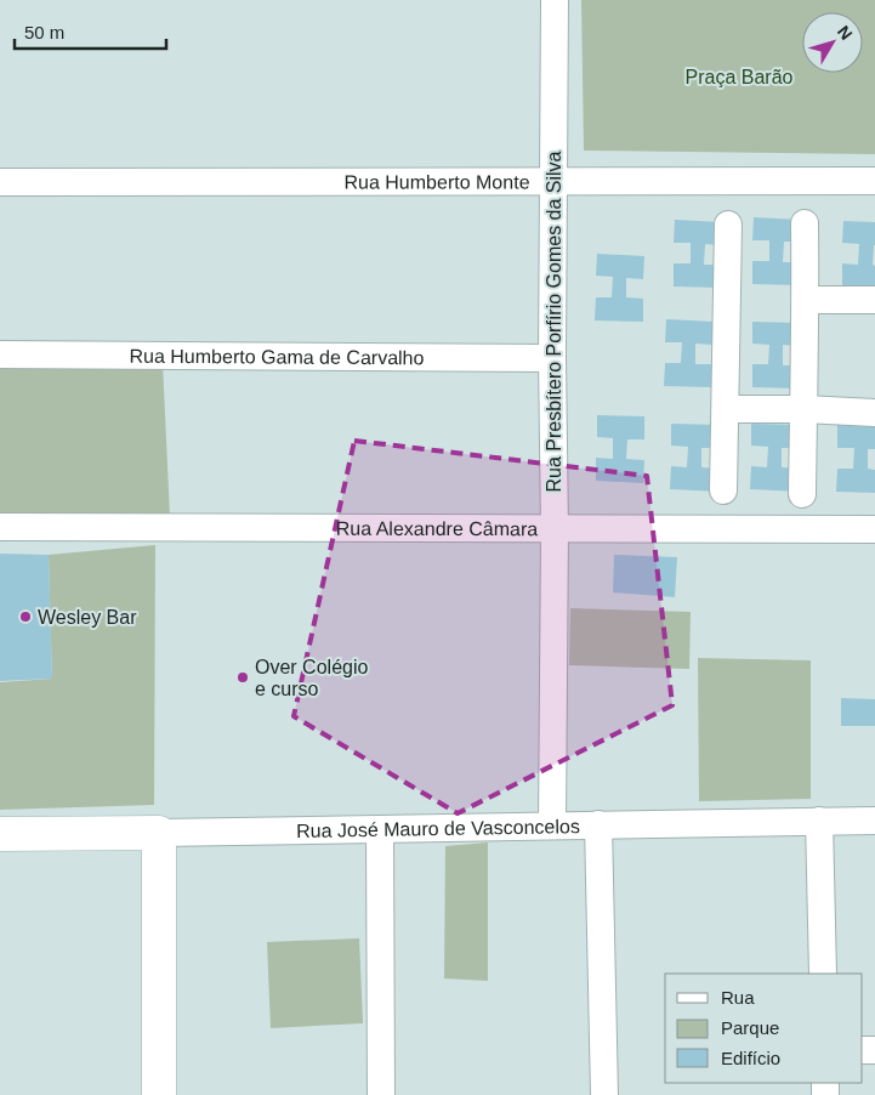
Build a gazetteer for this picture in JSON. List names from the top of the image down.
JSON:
{
  "streets": {
    "main road": ["Rua José Mauro de Vasconcelos"],
    "street": [
      "Rua Humberto Monte",
      "Rua Presbítero Porfírio Gomes da Silva",
      "Rua Humberto Gama de Carvalho",
      "Rua Alexandre Câmara"
    ]
  },
  "crossings": [
    ["Rua Humberto Monte", "Rua Presbítero Porfírio Gomes da Silva"],
    ["Rua Presbítero Porfírio Gomes da Silva", "Rua Humberto Gama de Carvalho"],
    ["Rua Presbítero Porfírio Gomes da Silva", "Rua Alexandre Câmara"],
    ["Rua Presbítero Porfírio Gomes da Silva", "Rua José Mauro de Vasconcelos"]
  ],
  "parks": ["Praça Barão"],
  "places": ["Wesley Bar", "Over Colégio e curso"],
  "legend": ["Rua", "Parque", "Edifício"],
  "scale_bar": "50 m",
  "north": "top right"
}
